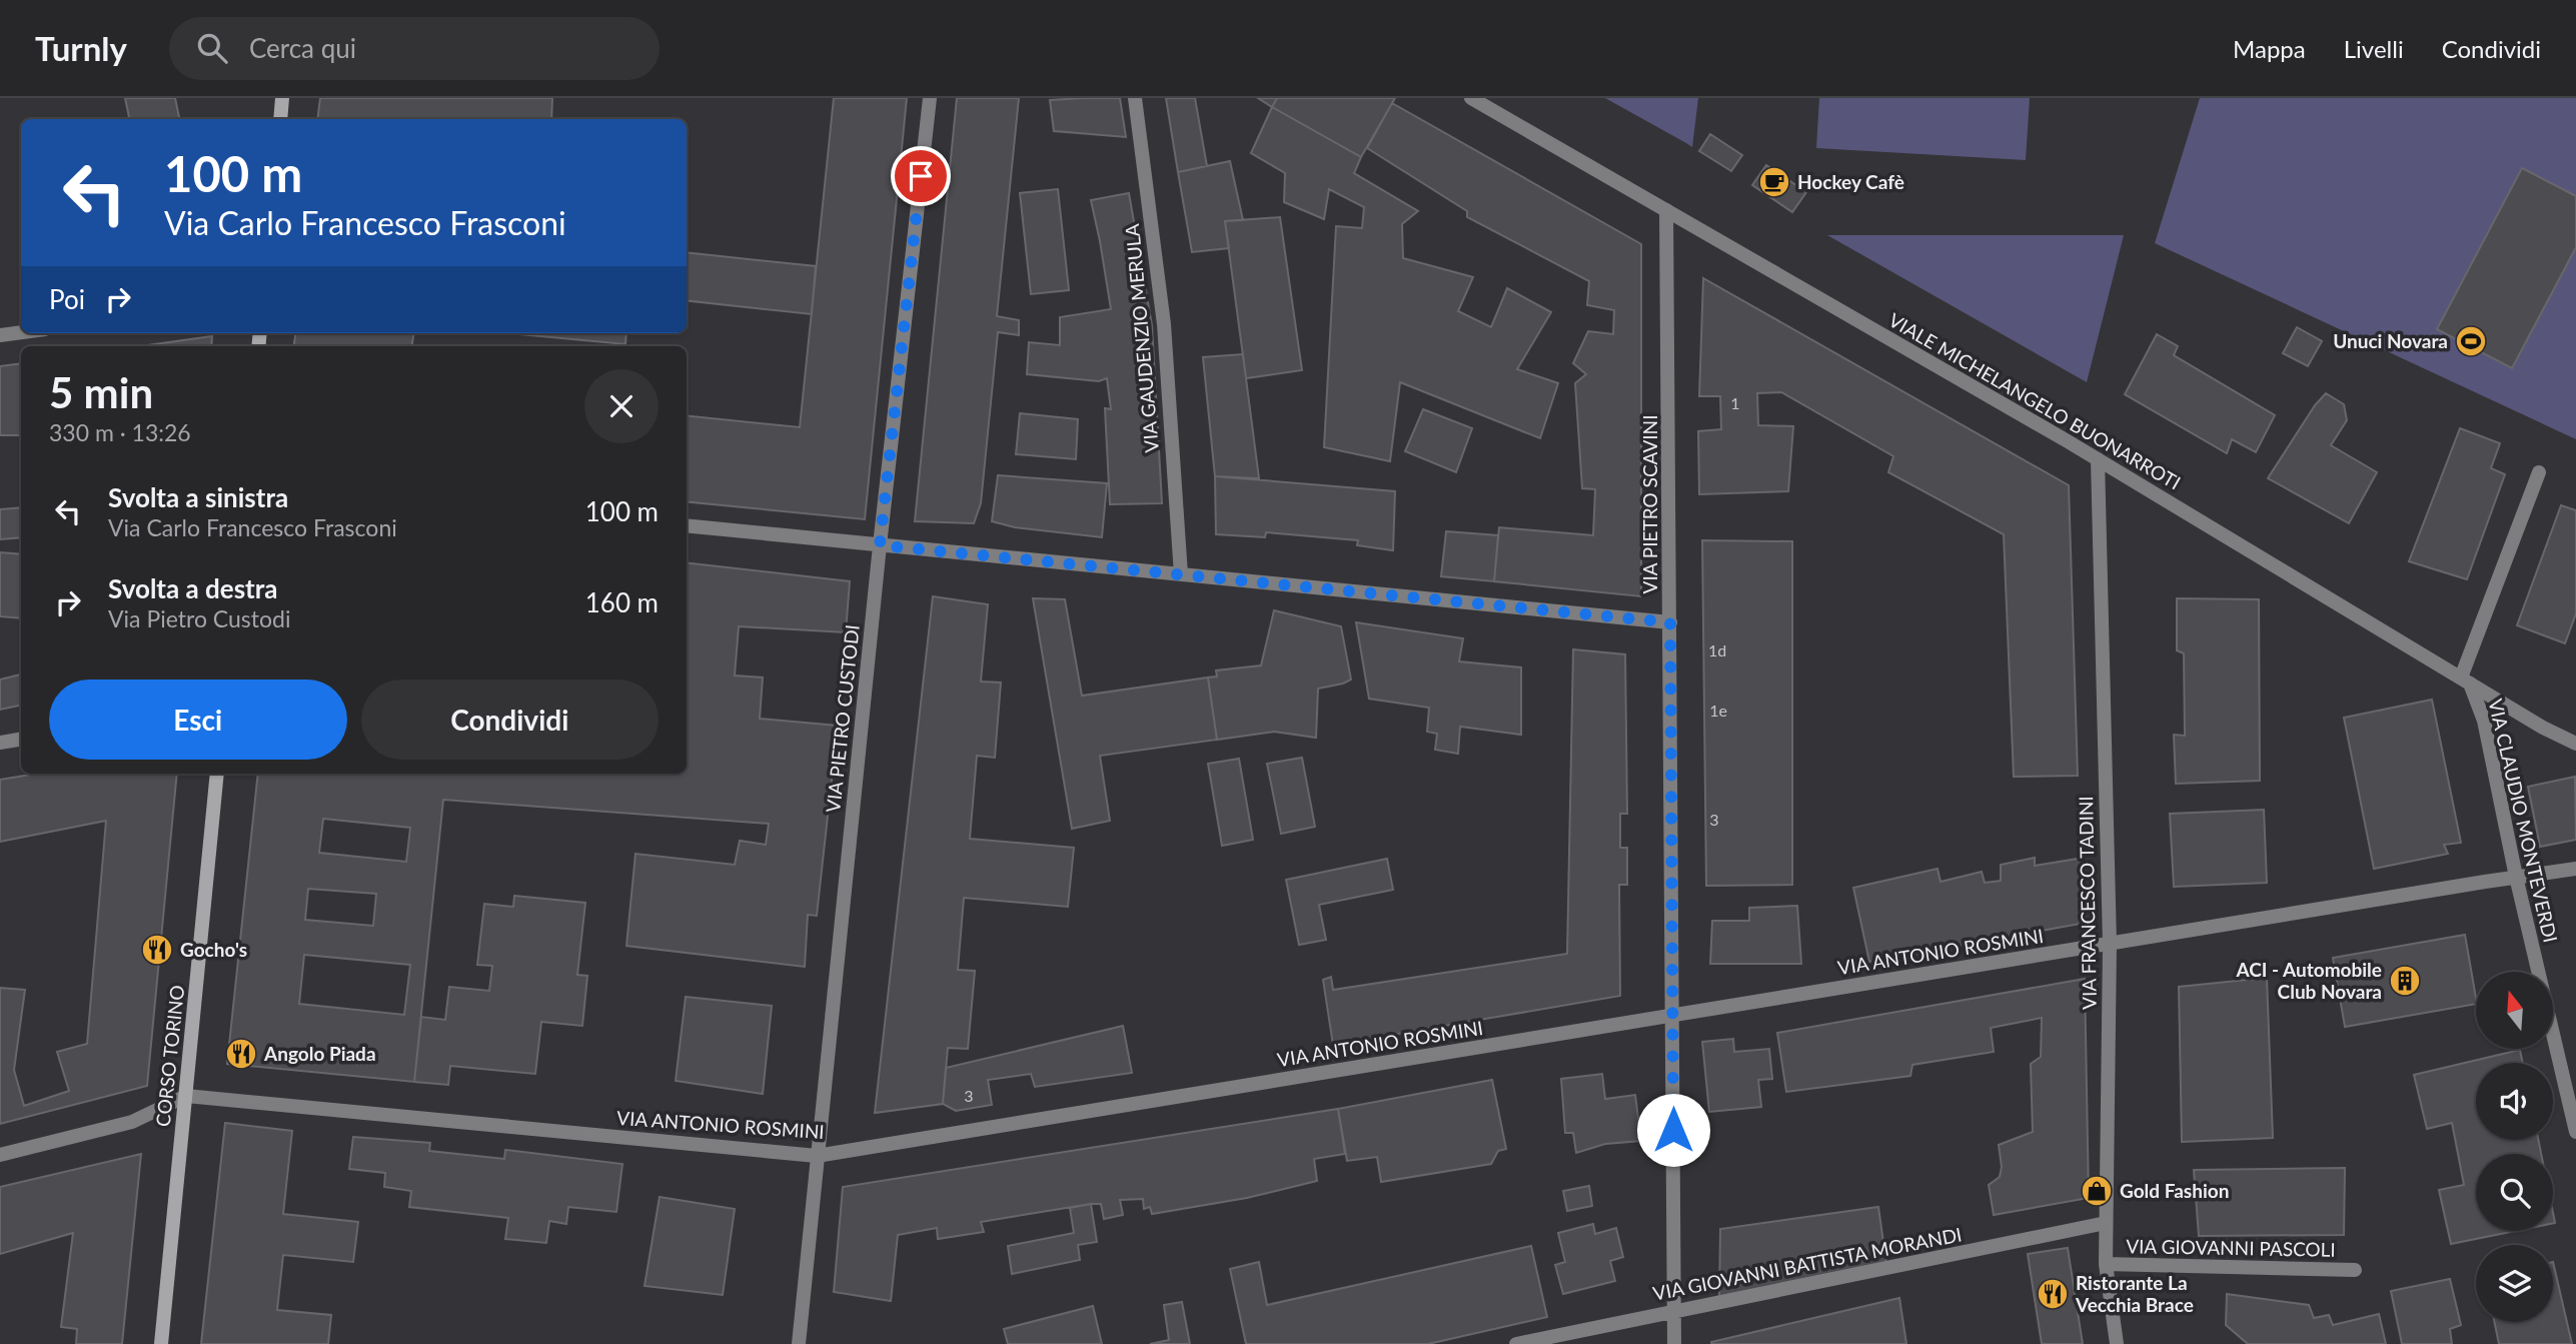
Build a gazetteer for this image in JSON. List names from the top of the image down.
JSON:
{
  "streets": {
    "main road": ["CORSO TORINO"],
    "street": [
      "VIA GAUDENZIO MERULA",
      "VIALE MICHELANGELO BUONARROTI",
      "VIA PIETRO SCAVINI",
      "VIA PIETRO CUSTODI",
      "VIA CLAUDIO MONTEVERDI",
      "VIA FRANCESCO TADINI",
      "VIA ANTONIO ROSMINI",
      "VIA GIOVANNI PASCOLI",
      "VIA GIOVANNI BATTISTA MORANDI"
    ]
  },
  "crossings": [
    ["VIALE MICHELANGELO BUONARROTI", "VIA PIETRO SCAVINI"],
    ["VIALE MICHELANGELO BUONARROTI", "VIA CLAUDIO MONTEVERDI"],
    ["VIALE MICHELANGELO BUONARROTI", "VIA FRANCESCO TADINI"],
    ["VIA PIETRO SCAVINI", "VIA ANTONIO ROSMINI"],
    ["VIA PIETRO SCAVINI", "VIA GIOVANNI BATTISTA MORANDI"],
    ["VIA PIETRO CUSTODI", "VIA ANTONIO ROSMINI"],
    ["VIA CLAUDIO MONTEVERDI", "VIA ANTONIO ROSMINI"],
    ["VIA FRANCESCO TADINI", "VIA ANTONIO ROSMINI"],
    ["VIA FRANCESCO TADINI", "VIA GIOVANNI PASCOLI"],
    ["VIA FRANCESCO TADINI", "VIA GIOVANNI BATTISTA MORANDI"],
    ["VIA ANTONIO ROSMINI", "CORSO TORINO"]
  ],
  "places": {
    "cafe": ["Hockey Cafè"],
    "sports": ["Unuci Novara"],
    "restaurant": ["Gocho's", "Angolo Piada", "Ristorante La Vecchia Brace"],
    "building": ["ACI - Automobile Club Novara"],
    "shop": ["Gold Fashion"]
  },
  "house_numbers": [
    "1",
    "1d",
    "1e",
    "3",
    "3"
  ],
  "north": "top",
  "page": {
    "header": "Turnly",
    "search": "Cerca qui",
    "nav": ["Mappa", "Livelli", "Condividi"],
    "turn": ["100 m", "Via Carlo Francesco Frasconi"],
    "then": "Poi",
    "heading": ["5 min", "330 m · 13:26"],
    "list": [
      {
        "name": "Svolta a sinistra",
        "note": "Via Carlo Francesco Frasconi",
        "value": "100 m"
      },
      {
        "name": "Svolta a destra",
        "note": "Via Pietro Custodi",
        "value": "160 m"
      }
    ],
    "buttons": ["Esci", "Condividi"]
  }
}
